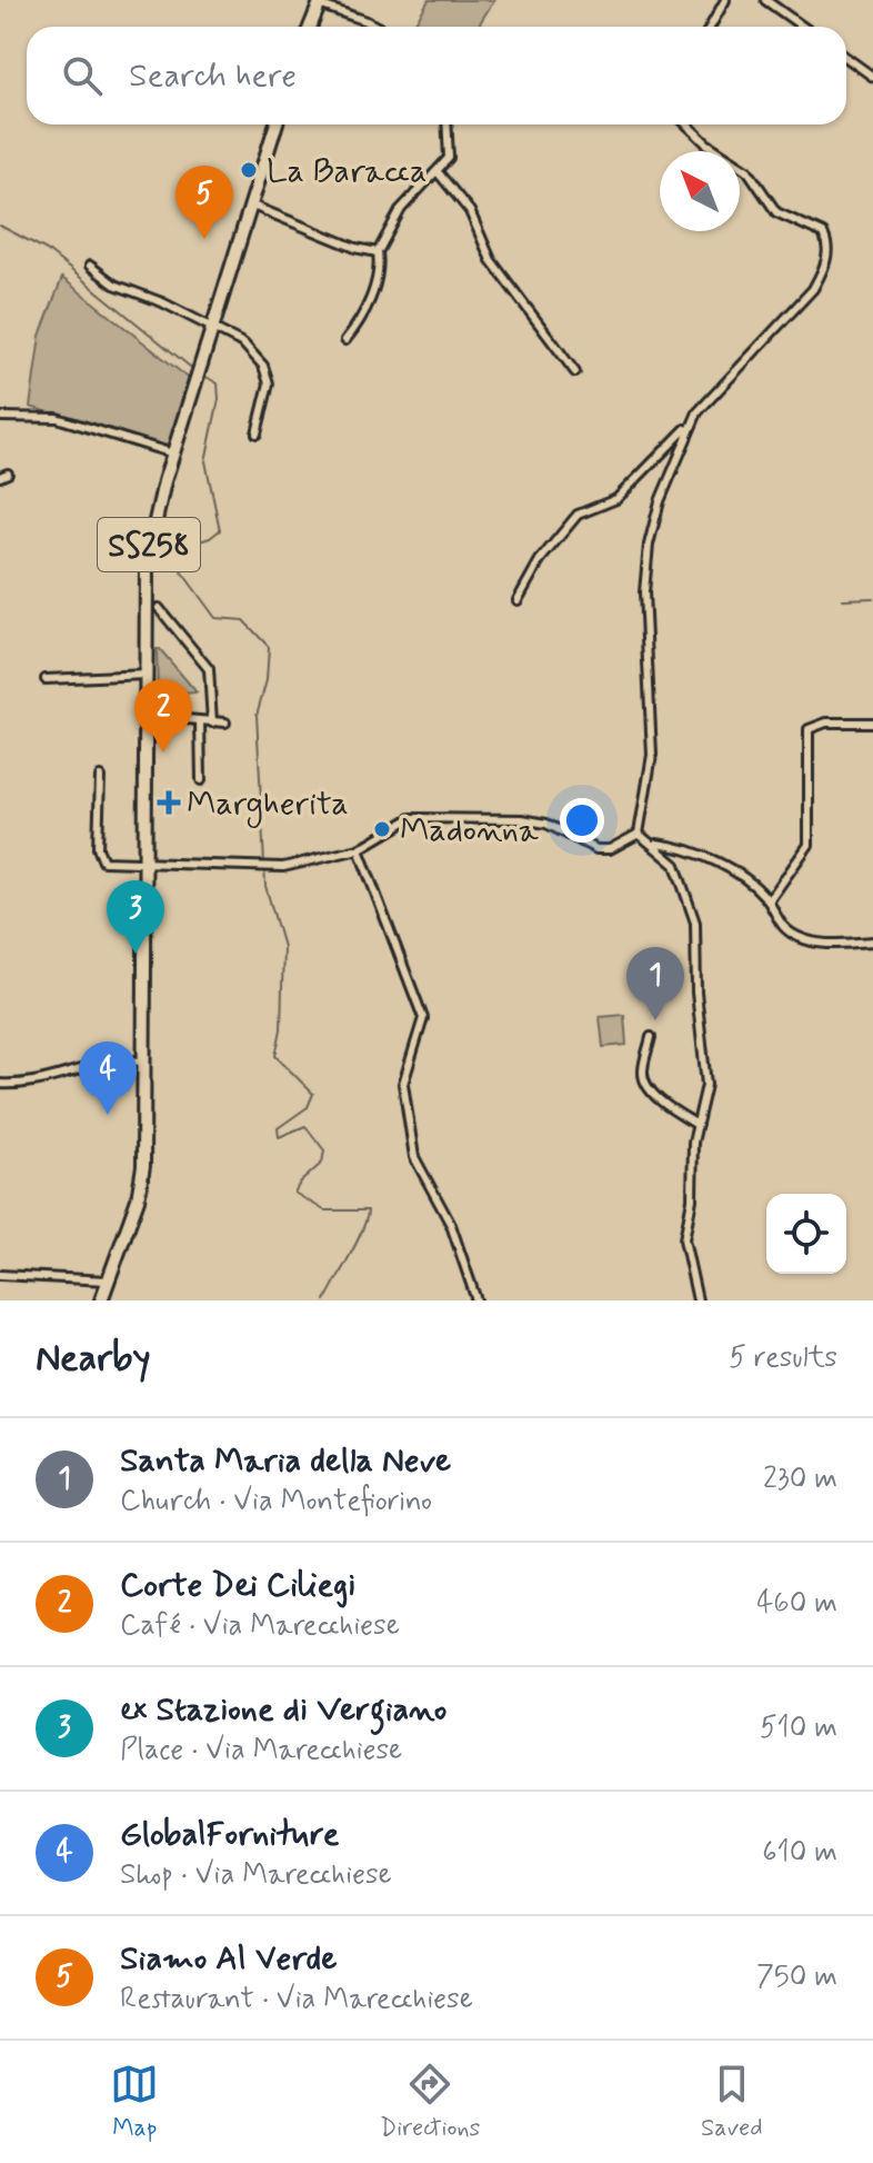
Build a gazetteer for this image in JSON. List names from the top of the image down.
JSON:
{
  "streets": {
    "main road": ["SS258"]
  },
  "places": {
    "other": ["La Baracca", "Madonna"],
    "health": ["Margherita"]
  },
  "north": "top left",
  "page": {
    "search": "Search here",
    "pins": [
      "5",
      "2",
      "3",
      "1",
      "4"
    ],
    "heading": ["Nearby", "5 results"],
    "list": [
      {
        "mark": "1",
        "name": "Santa Maria della Neve",
        "note": "Church · Via Montefiorino",
        "value": "230 m"
      },
      {
        "mark": "2",
        "name": "Corte Dei Ciliegi",
        "note": "Café · Via Marecchiese",
        "value": "460 m"
      },
      {
        "mark": "3",
        "name": "ex Stazione di Vergiano",
        "note": "Place · Via Marecchiese",
        "value": "510 m"
      },
      {
        "mark": "4",
        "name": "GlobalForniture",
        "note": "Shop · Via Marecchiese",
        "value": "610 m"
      },
      {
        "mark": "5",
        "name": "Siamo Al Verde",
        "note": "Restaurant · Via Marecchiese",
        "value": "750 m"
      }
    ],
    "nav": ["Map", "Directions", "Saved"]
  }
}
